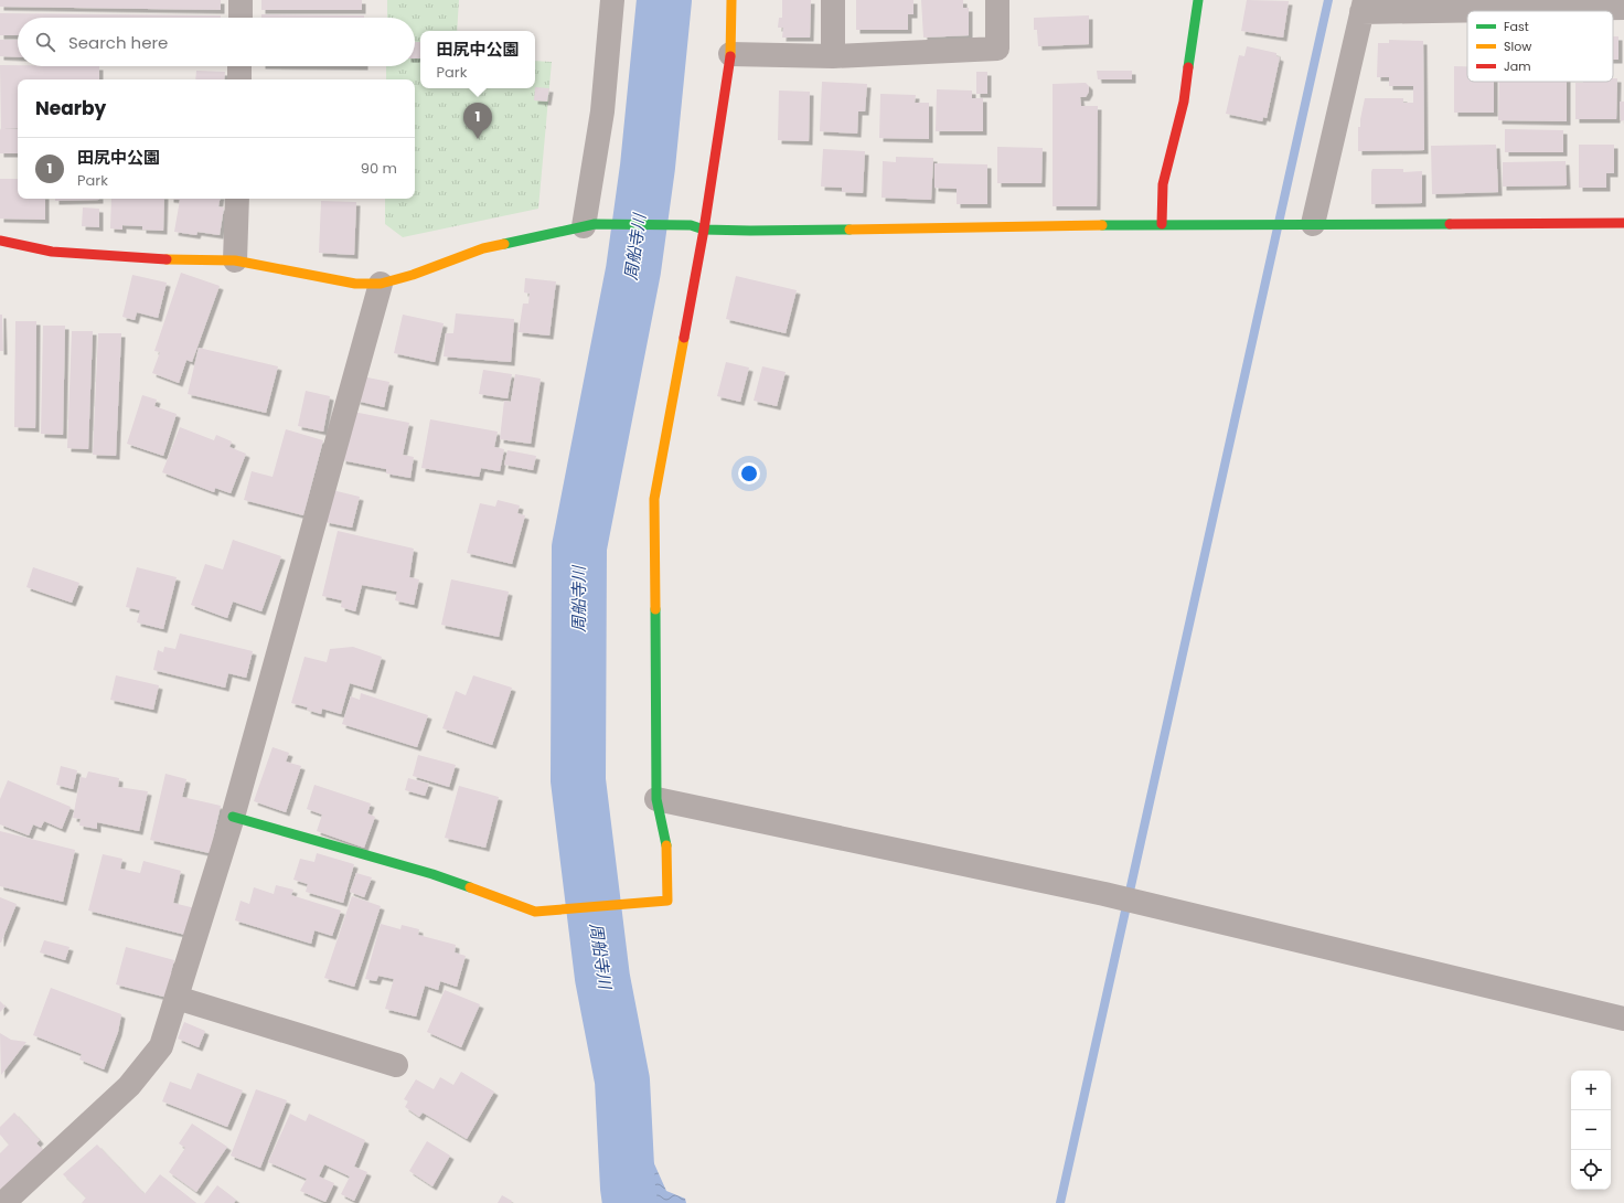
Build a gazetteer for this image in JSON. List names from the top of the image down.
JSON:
{
  "water": ["周船寺川"],
  "legend": ["Fast", "Slow", "Jam"],
  "page": {
    "search": "Search here",
    "popup": ["田尻中公園", "Park"],
    "heading": "Nearby",
    "pins": "1",
    "list": [
      {
        "mark": "1",
        "name": "田尻中公園",
        "note": "Park",
        "value": "90 m"
      }
    ],
    "map_buttons": ["+", "−"]
  }
}
